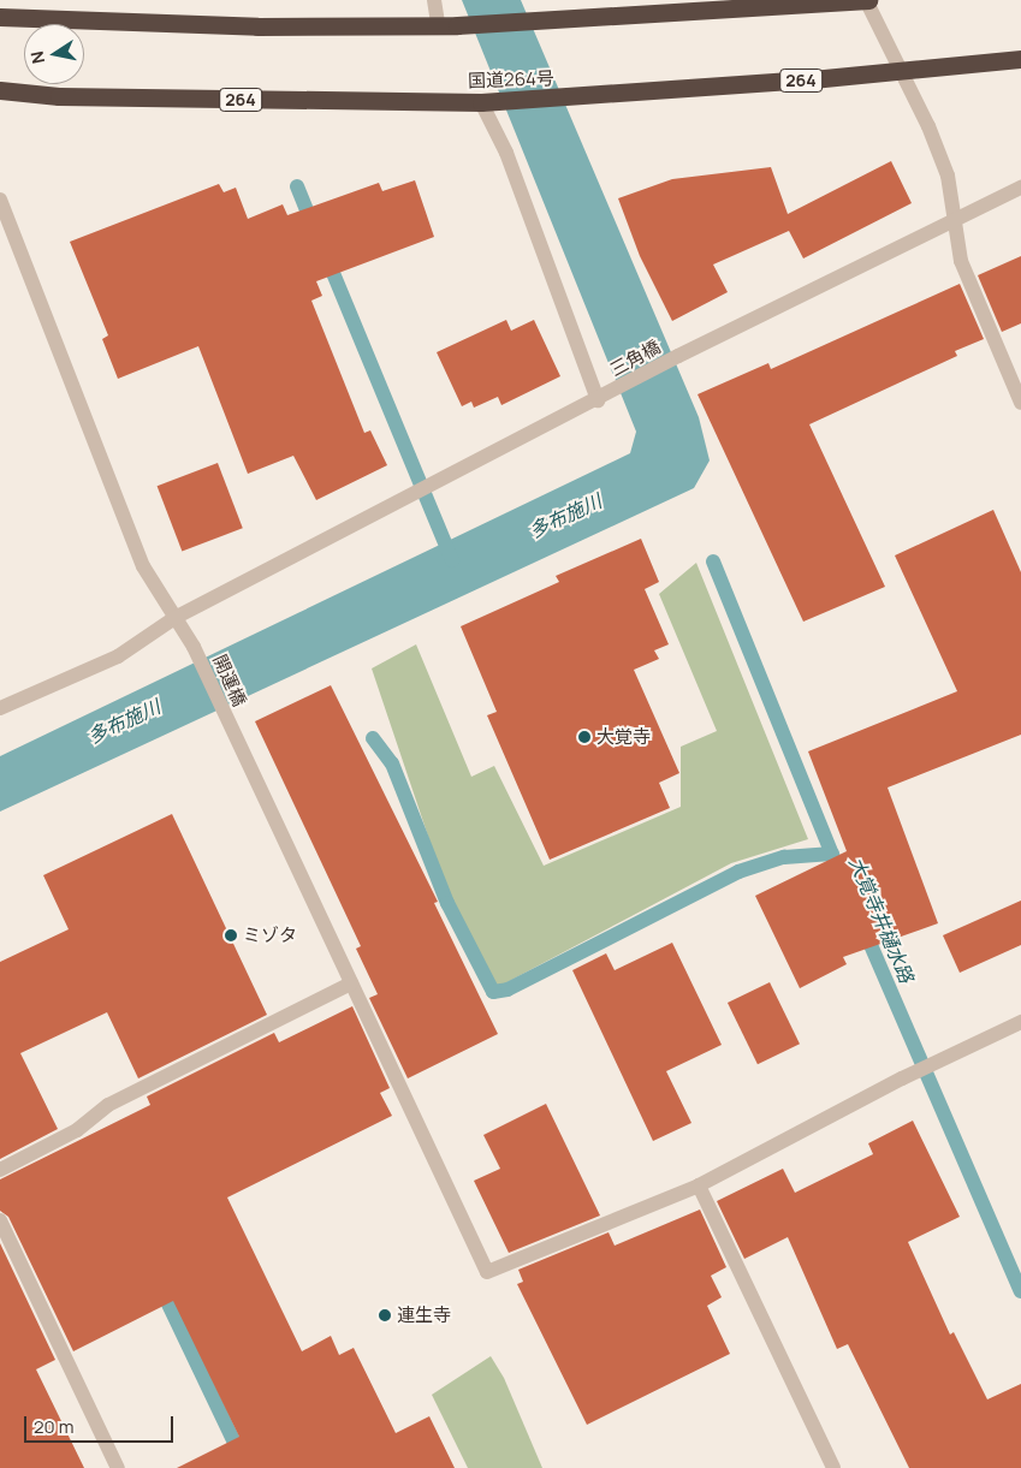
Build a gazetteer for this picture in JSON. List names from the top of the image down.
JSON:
{
  "streets": {
    "highway": ["国道264号", "264"],
    "street": ["三角橋", "開運橋"]
  },
  "crossings": [
    ["三角橋", "開運橋"]
  ],
  "water": ["多布施川", "大覚寺井樋水路"],
  "places": ["大覚寺", "ミゾタ", "連生寺"],
  "scale_bar": "20 m",
  "north": "left"
}
